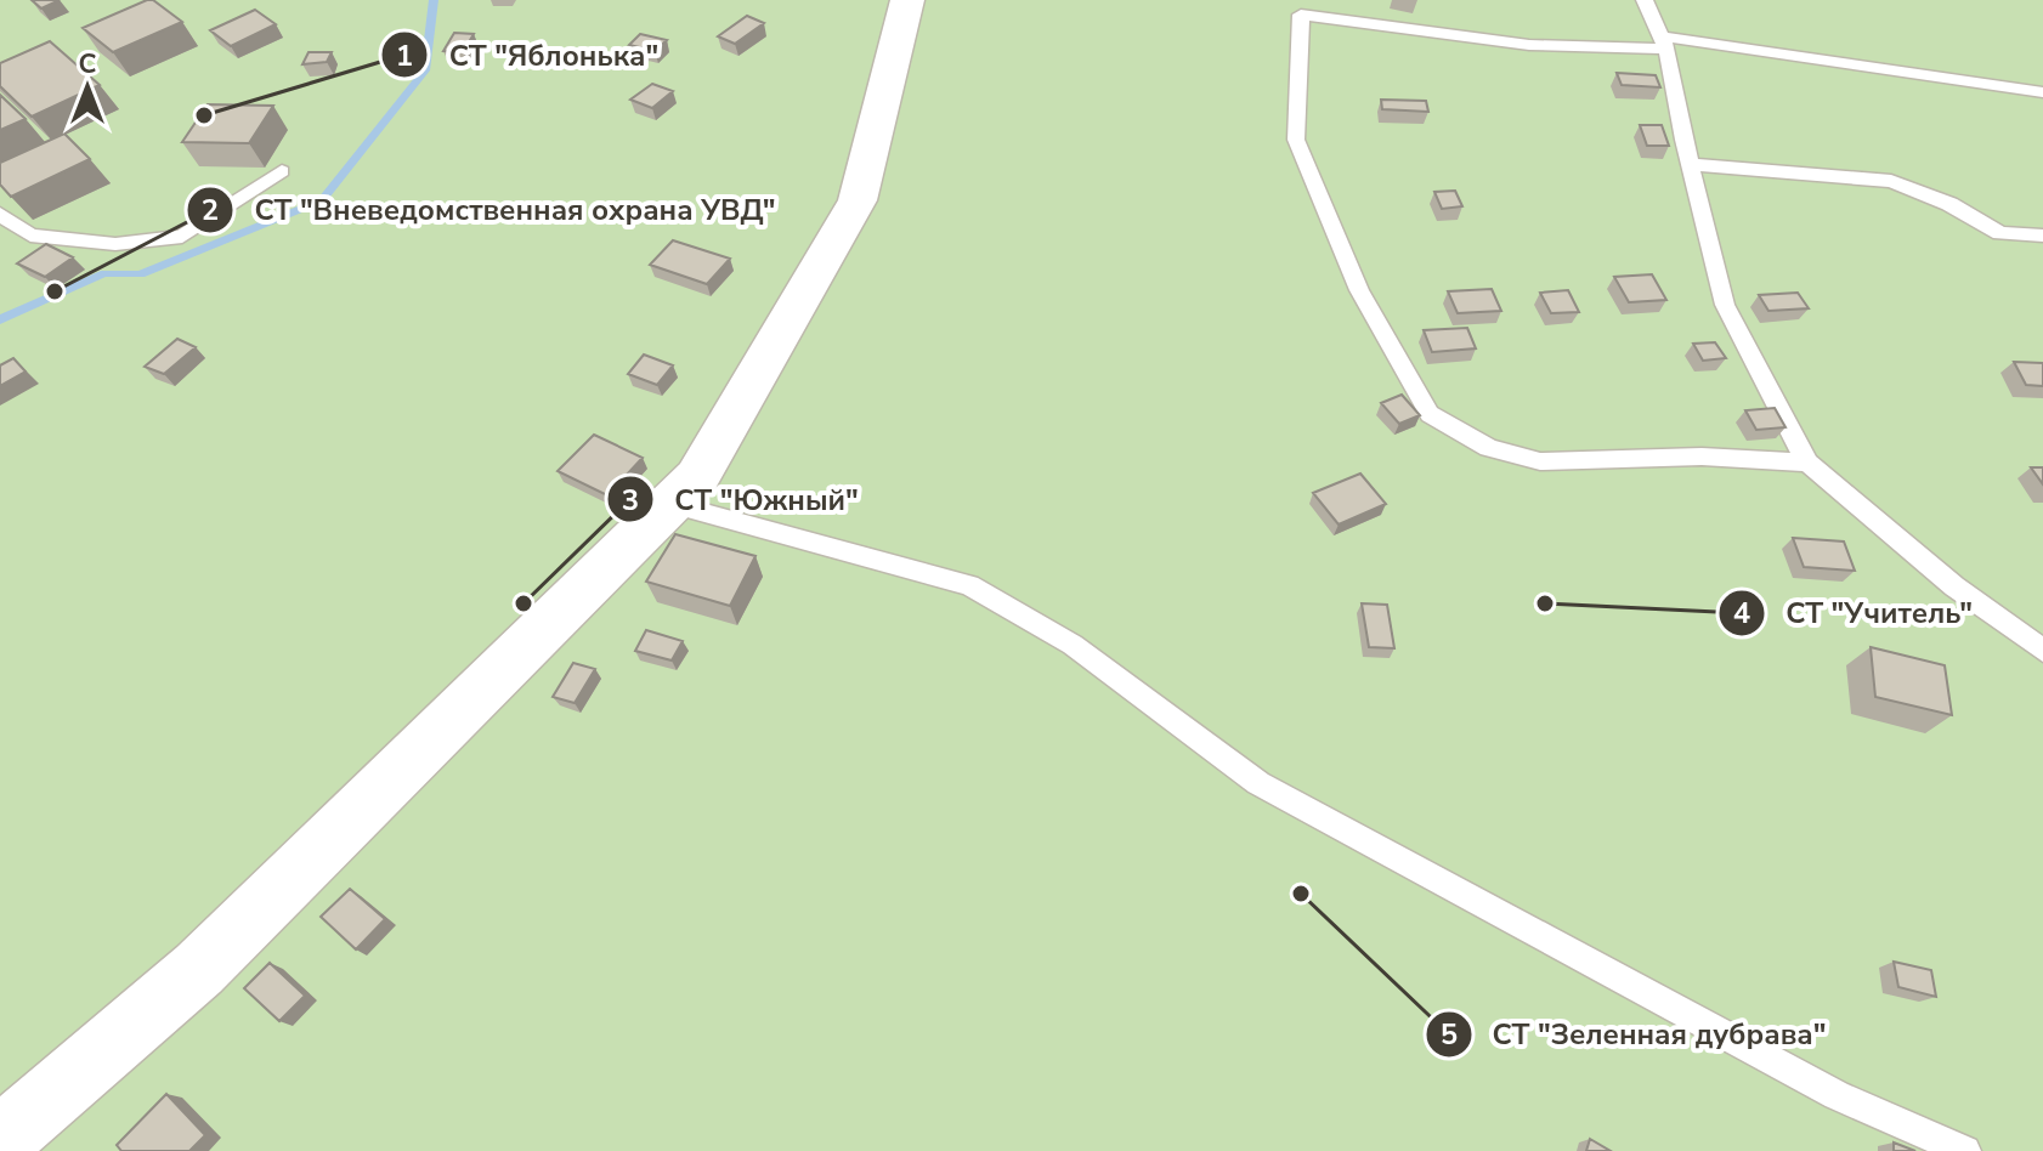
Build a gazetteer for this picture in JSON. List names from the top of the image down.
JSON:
{
  "places": [
    "СТ \"Яблонька\"",
    "СТ \"Вневедомственная охрана УВД\"",
    "СТ \"Южный\"",
    "СТ \"Учитель\"",
    "СТ \"Зеленная дубрава\""
  ],
  "north": "top"
}
